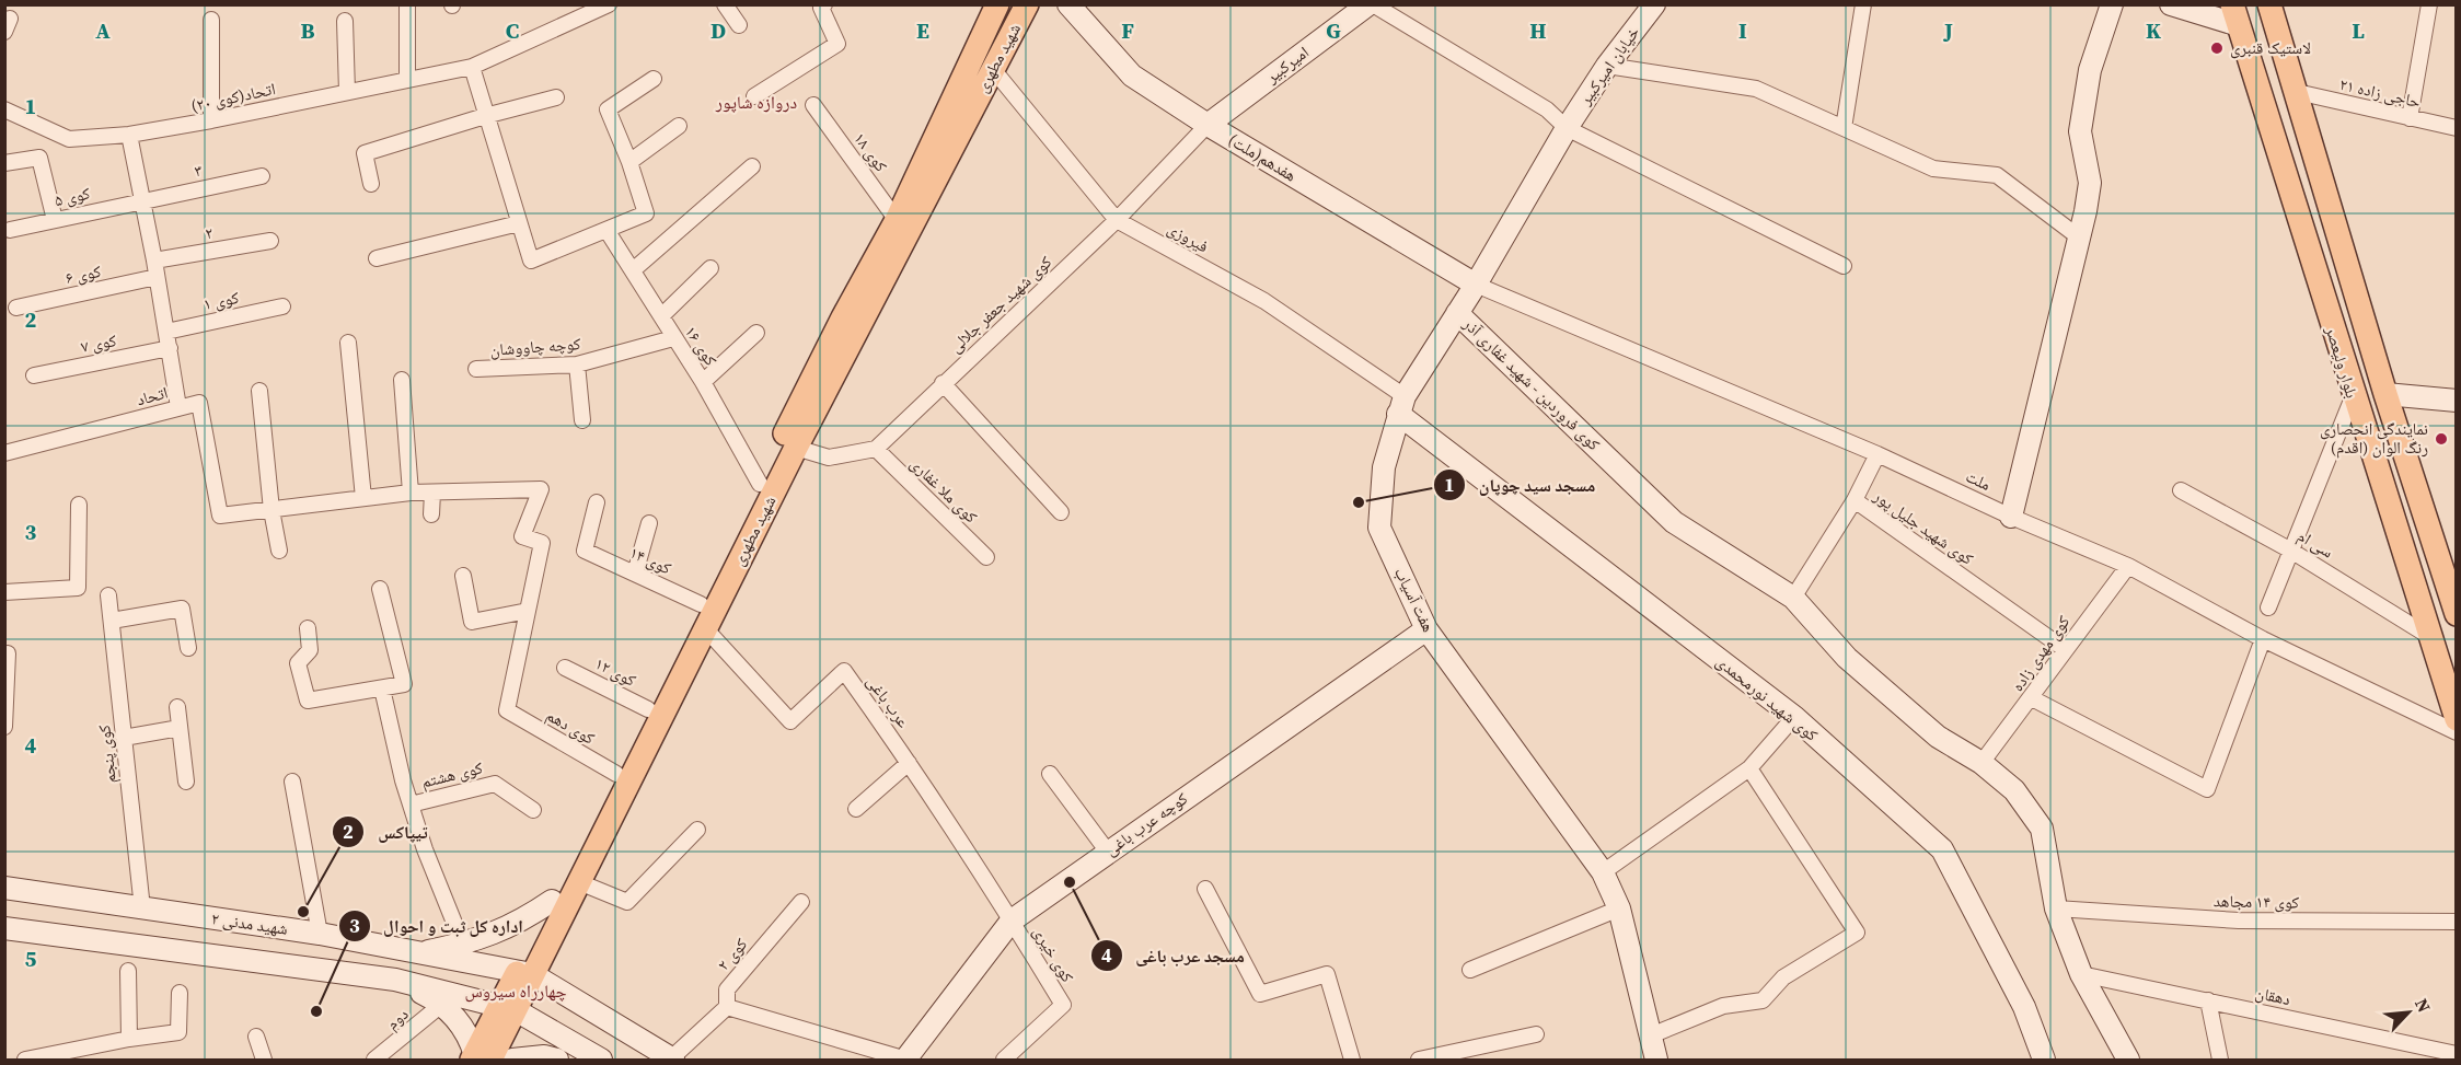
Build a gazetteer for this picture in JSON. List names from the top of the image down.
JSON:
{
  "streets": {
    "main road": ["شهید مطهری", "بلوار ولیعصر"],
    "street": [
      "امیرکبیر",
      "خیابان امیرکبیر",
      "۲۱ حاجی زاده",
      "اتحاد(کوی ۲۰)",
      "کوی ۱۸",
      "هفدهم(ملت)",
      "۳",
      "کوی ۵",
      "۲",
      "فیروزی",
      "کوی ۶",
      "کوی ۱",
      "کوی شهید جعفر جلالی",
      "کوی ۷",
      "کوی ۱۶",
      "کوچه چاووشان",
      "کوی فروردین - شهید غفاری آذر",
      "اتحاد",
      "ملت",
      "کوی ملا غفاری",
      "کوی شهید جلیل پور",
      "سی ام",
      "کوی ۱۴",
      "هفت آسیاب",
      "کوی مهدی زاده",
      "کوی ۱۲",
      "کوی شهید نورمحمدی",
      "عرب باغی",
      "کوی دهم",
      "کوی پنجم",
      "کوی هشتم",
      "کوچه عرب باغی",
      "کوی ۱۴ مجاهد",
      "شهید مدنی ۲",
      "کوی ۲",
      "کوی خیری",
      "دهقان",
      "دوم"
    ]
  },
  "crossings": [
    ["شهید مطهری", "کوی ۱۸"],
    ["شهید مطهری", "فیروزی"],
    ["شهید مطهری", "کوی ۱۶"],
    ["شهید مطهری", "کوی ۱۴"],
    ["شهید مطهری", "کوی ۱۲"],
    ["شهید مطهری", "عرب باغی"],
    ["شهید مطهری", "کوی دهم"],
    ["شهید مطهری", "شهید مدنی ۲"],
    ["امیرکبیر", "هفدهم(ملت)"],
    ["امیرکبیر", "کوی شهید جعفر جلالی"],
    ["خیابان امیرکبیر", "هفت آسیاب"],
    ["۲۱ حاجی زاده", "بلوار ولیعصر"],
    ["هفدهم(ملت)", "کوی شهید جعفر جلالی"],
    ["هفدهم(ملت)", "ملت"],
    ["هفدهم(ملت)", "هفت آسیاب"],
    ["۳", "کوی ۵"],
    ["فیروزی", "کوی شهید جعفر جلالی"],
    ["فیروزی", "هفت آسیاب"],
    ["فیروزی", "کوی شهید نورمحمدی"],
    ["کوی شهید جعفر جلالی", "کوی ملا غفاری"],
    ["کوی ۱۶", "کوچه چاووشان"],
    ["بلوار ولیعصر", "سی ام"],
    ["کوی فروردین - شهید غفاری آذر", "کوی شهید جلیل پور"],
    ["کوی فروردین - شهید غفاری آذر", "هفت آسیاب"],
    ["کوی فروردین - شهید غفاری آذر", "کوی مهدی زاده"],
    ["کوی فروردین - شهید غفاری آذر", "کوی ۱۴ مجاهد"],
    ["کوی فروردین - شهید غفاری آذر", "دهقان"],
    ["ملت", "هفت آسیاب"],
    ["ملت", "کوی مهدی زاده"],
    ["کوی شهید جلیل پور", "کوی مهدی زاده"],
    ["هفت آسیاب", "کوی شهید نورمحمدی"],
    ["هفت آسیاب", "کوچه عرب باغی"],
    ["عرب باغی", "کوچه عرب باغی"],
    ["عرب باغی", "کوی خیری"],
    ["کوی پنجم", "شهید مدنی ۲"],
    ["کوچه عرب باغی", "کوی خیری"]
  ],
  "districts": ["دروازه شاپور", "چهارراه سیروس"],
  "places": [
    "لاستیک قنبری",
    "نمایندگی انحصاری رنگ الوان (اقدم)",
    "مسجد سید چوپان",
    "مسجد عرب باغی",
    "تیپاکس",
    "اداره کل ثبت و احوال"
  ],
  "north": "top right",
  "grid": {
    "columns": [
      "A",
      "B",
      "C",
      "D",
      "E",
      "F",
      "G",
      "H",
      "I",
      "J",
      "K",
      "L"
    ],
    "rows": [
      "1",
      "2",
      "3",
      "4",
      "5"
    ]
  }
}
